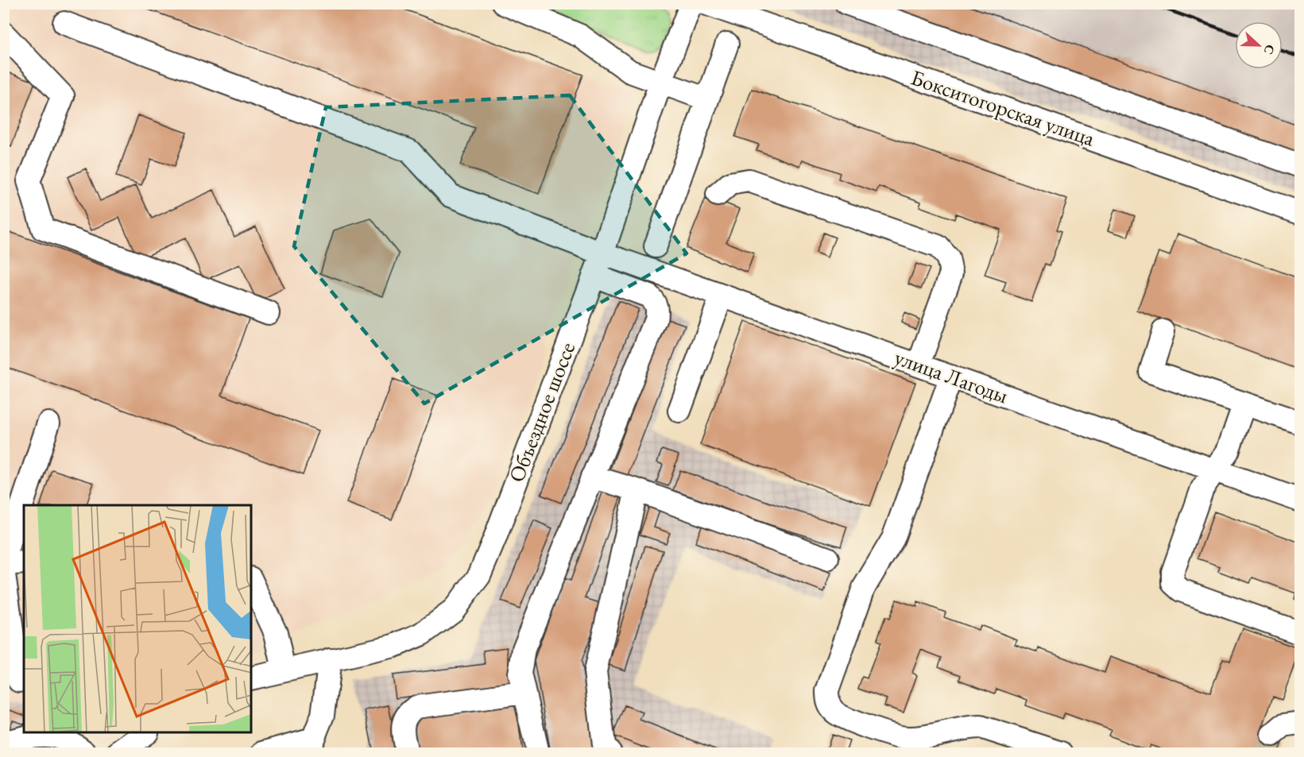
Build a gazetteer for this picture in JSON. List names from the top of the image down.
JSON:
{
  "streets": {
    "street": ["Бокситогорская улица", "улица Лагоды", "Объездное шоссе"]
  },
  "crossings": [
    ["улица Лагоды", "Объездное шоссе"]
  ],
  "north": "right"
}
